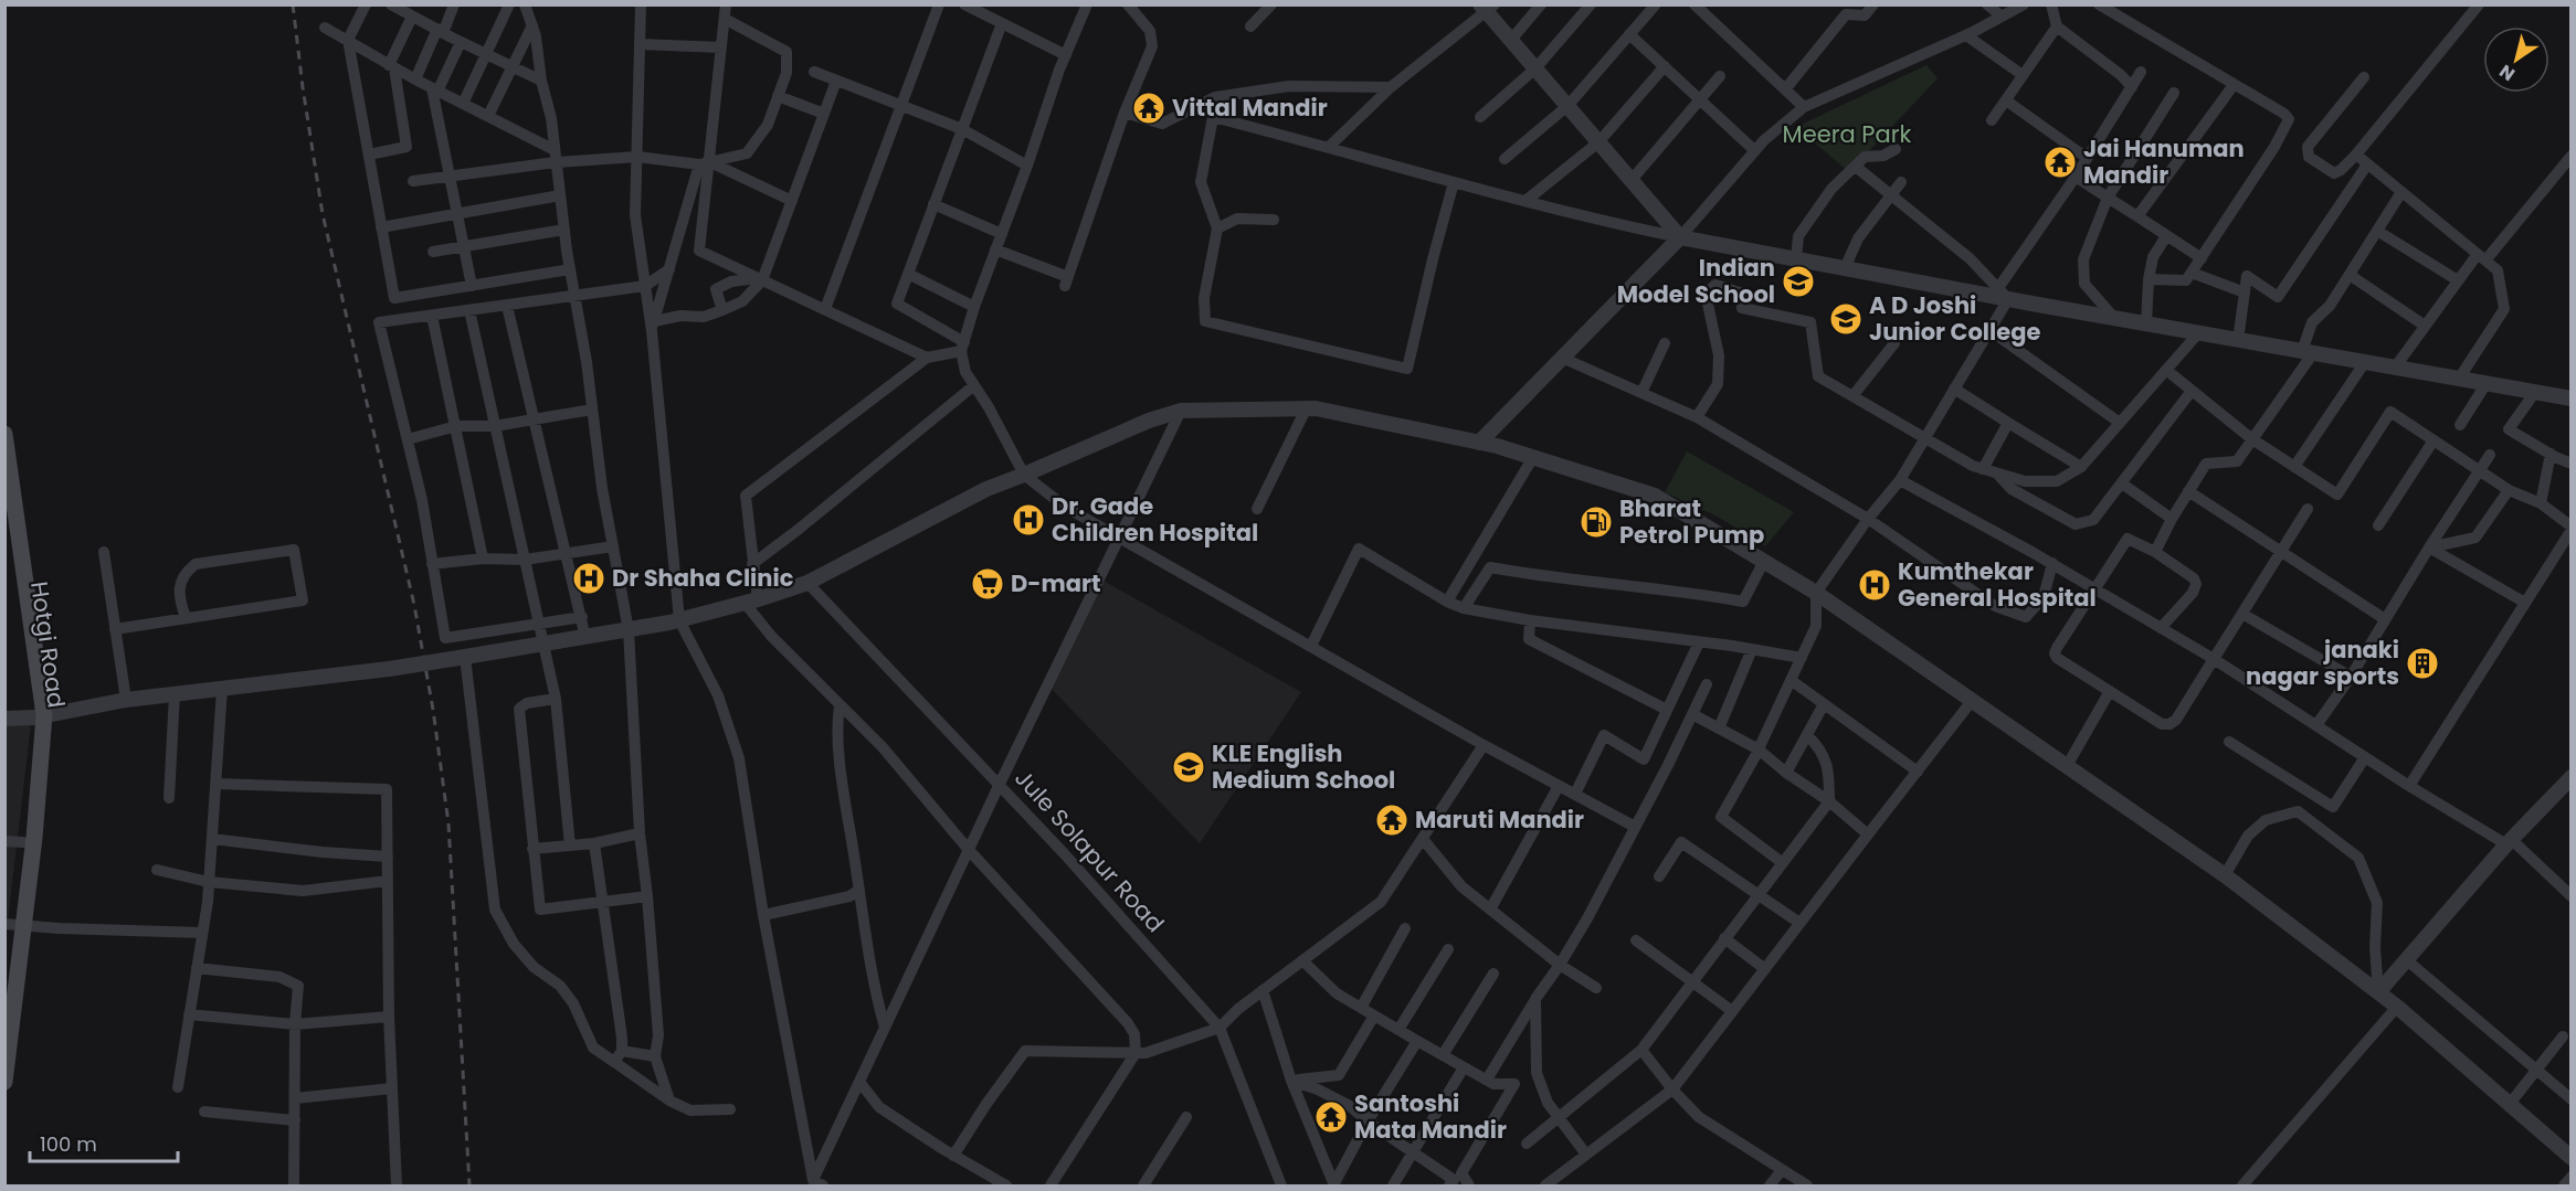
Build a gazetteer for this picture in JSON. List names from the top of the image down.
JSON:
{
  "streets": {
    "main road": ["Hotgi Road"],
    "street": ["Jule Solapur Road"]
  },
  "parks": ["Meera Park"],
  "places": {
    "temple": [
      "Vittal Mandir",
      "Jai Hanuman Mandir",
      "Maruti Mandir",
      "Santoshi Mata Mandir"
    ],
    "school or university": ["Indian Model School", "A D Joshi Junior College", "KLE English Medium School"],
    "hospital": ["Dr. Gade Children Hospital", "Dr Shaha Clinic", "Kumthekar General Hospital"],
    "fuel station": ["Bharat Petrol Pump"],
    "supermarket": ["D-mart"],
    "building": ["janaki nagar sports"]
  },
  "scale_bar": "100 m",
  "north": "bottom left"
}
